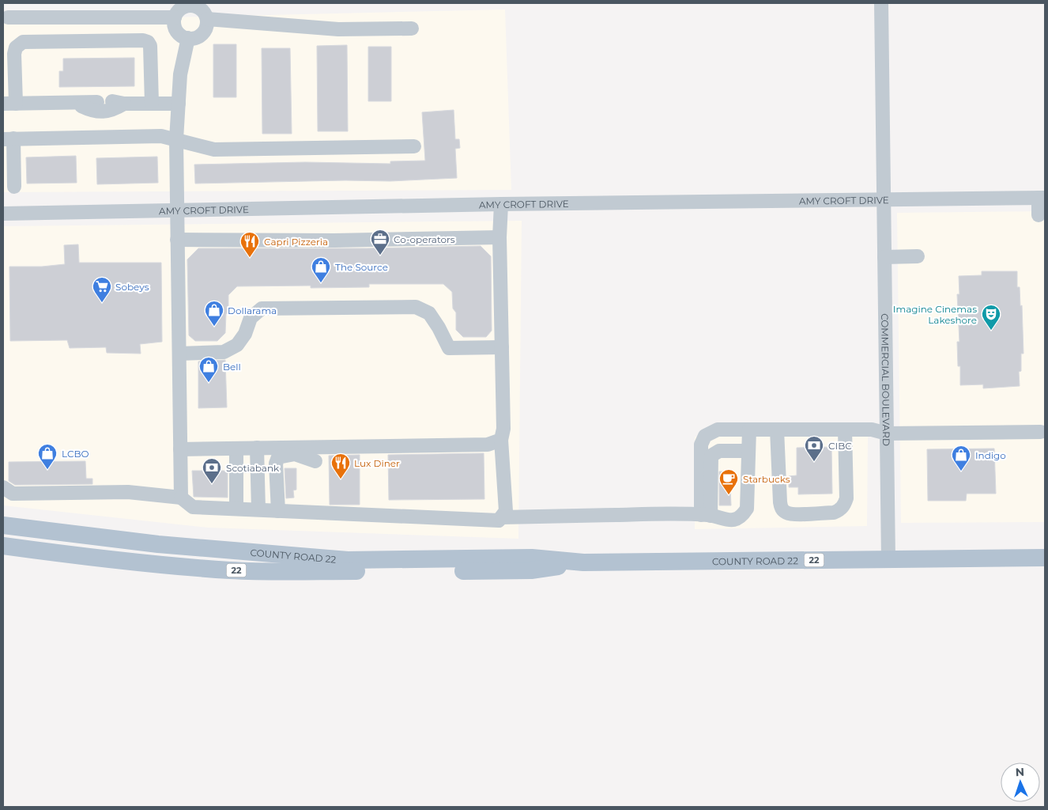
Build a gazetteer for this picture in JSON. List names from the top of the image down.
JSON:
{
  "streets": {
    "main road": ["COUNTY ROAD 22", "22"],
    "street": ["AMY CROFT DRIVE", "COMMERCIAL BOULEVARD"]
  },
  "crossings": [
    ["AMY CROFT DRIVE", "COMMERCIAL BOULEVARD"],
    ["COMMERCIAL BOULEVARD", "COUNTY ROAD 22"]
  ],
  "places": {
    "office": ["Co-operators"],
    "restaurant": ["Capri Pizzeria", "Lux Diner"],
    "shop": [
      "The Source",
      "Dollarama",
      "Bell",
      "LCBO",
      "Indigo"
    ],
    "supermarket": ["Sobeys"],
    "theatre": ["Imagine Cinemas Lakeshore"],
    "bank": ["CIBC", "Scotiabank"],
    "cafe": ["Starbucks"]
  },
  "north": "top"
}
